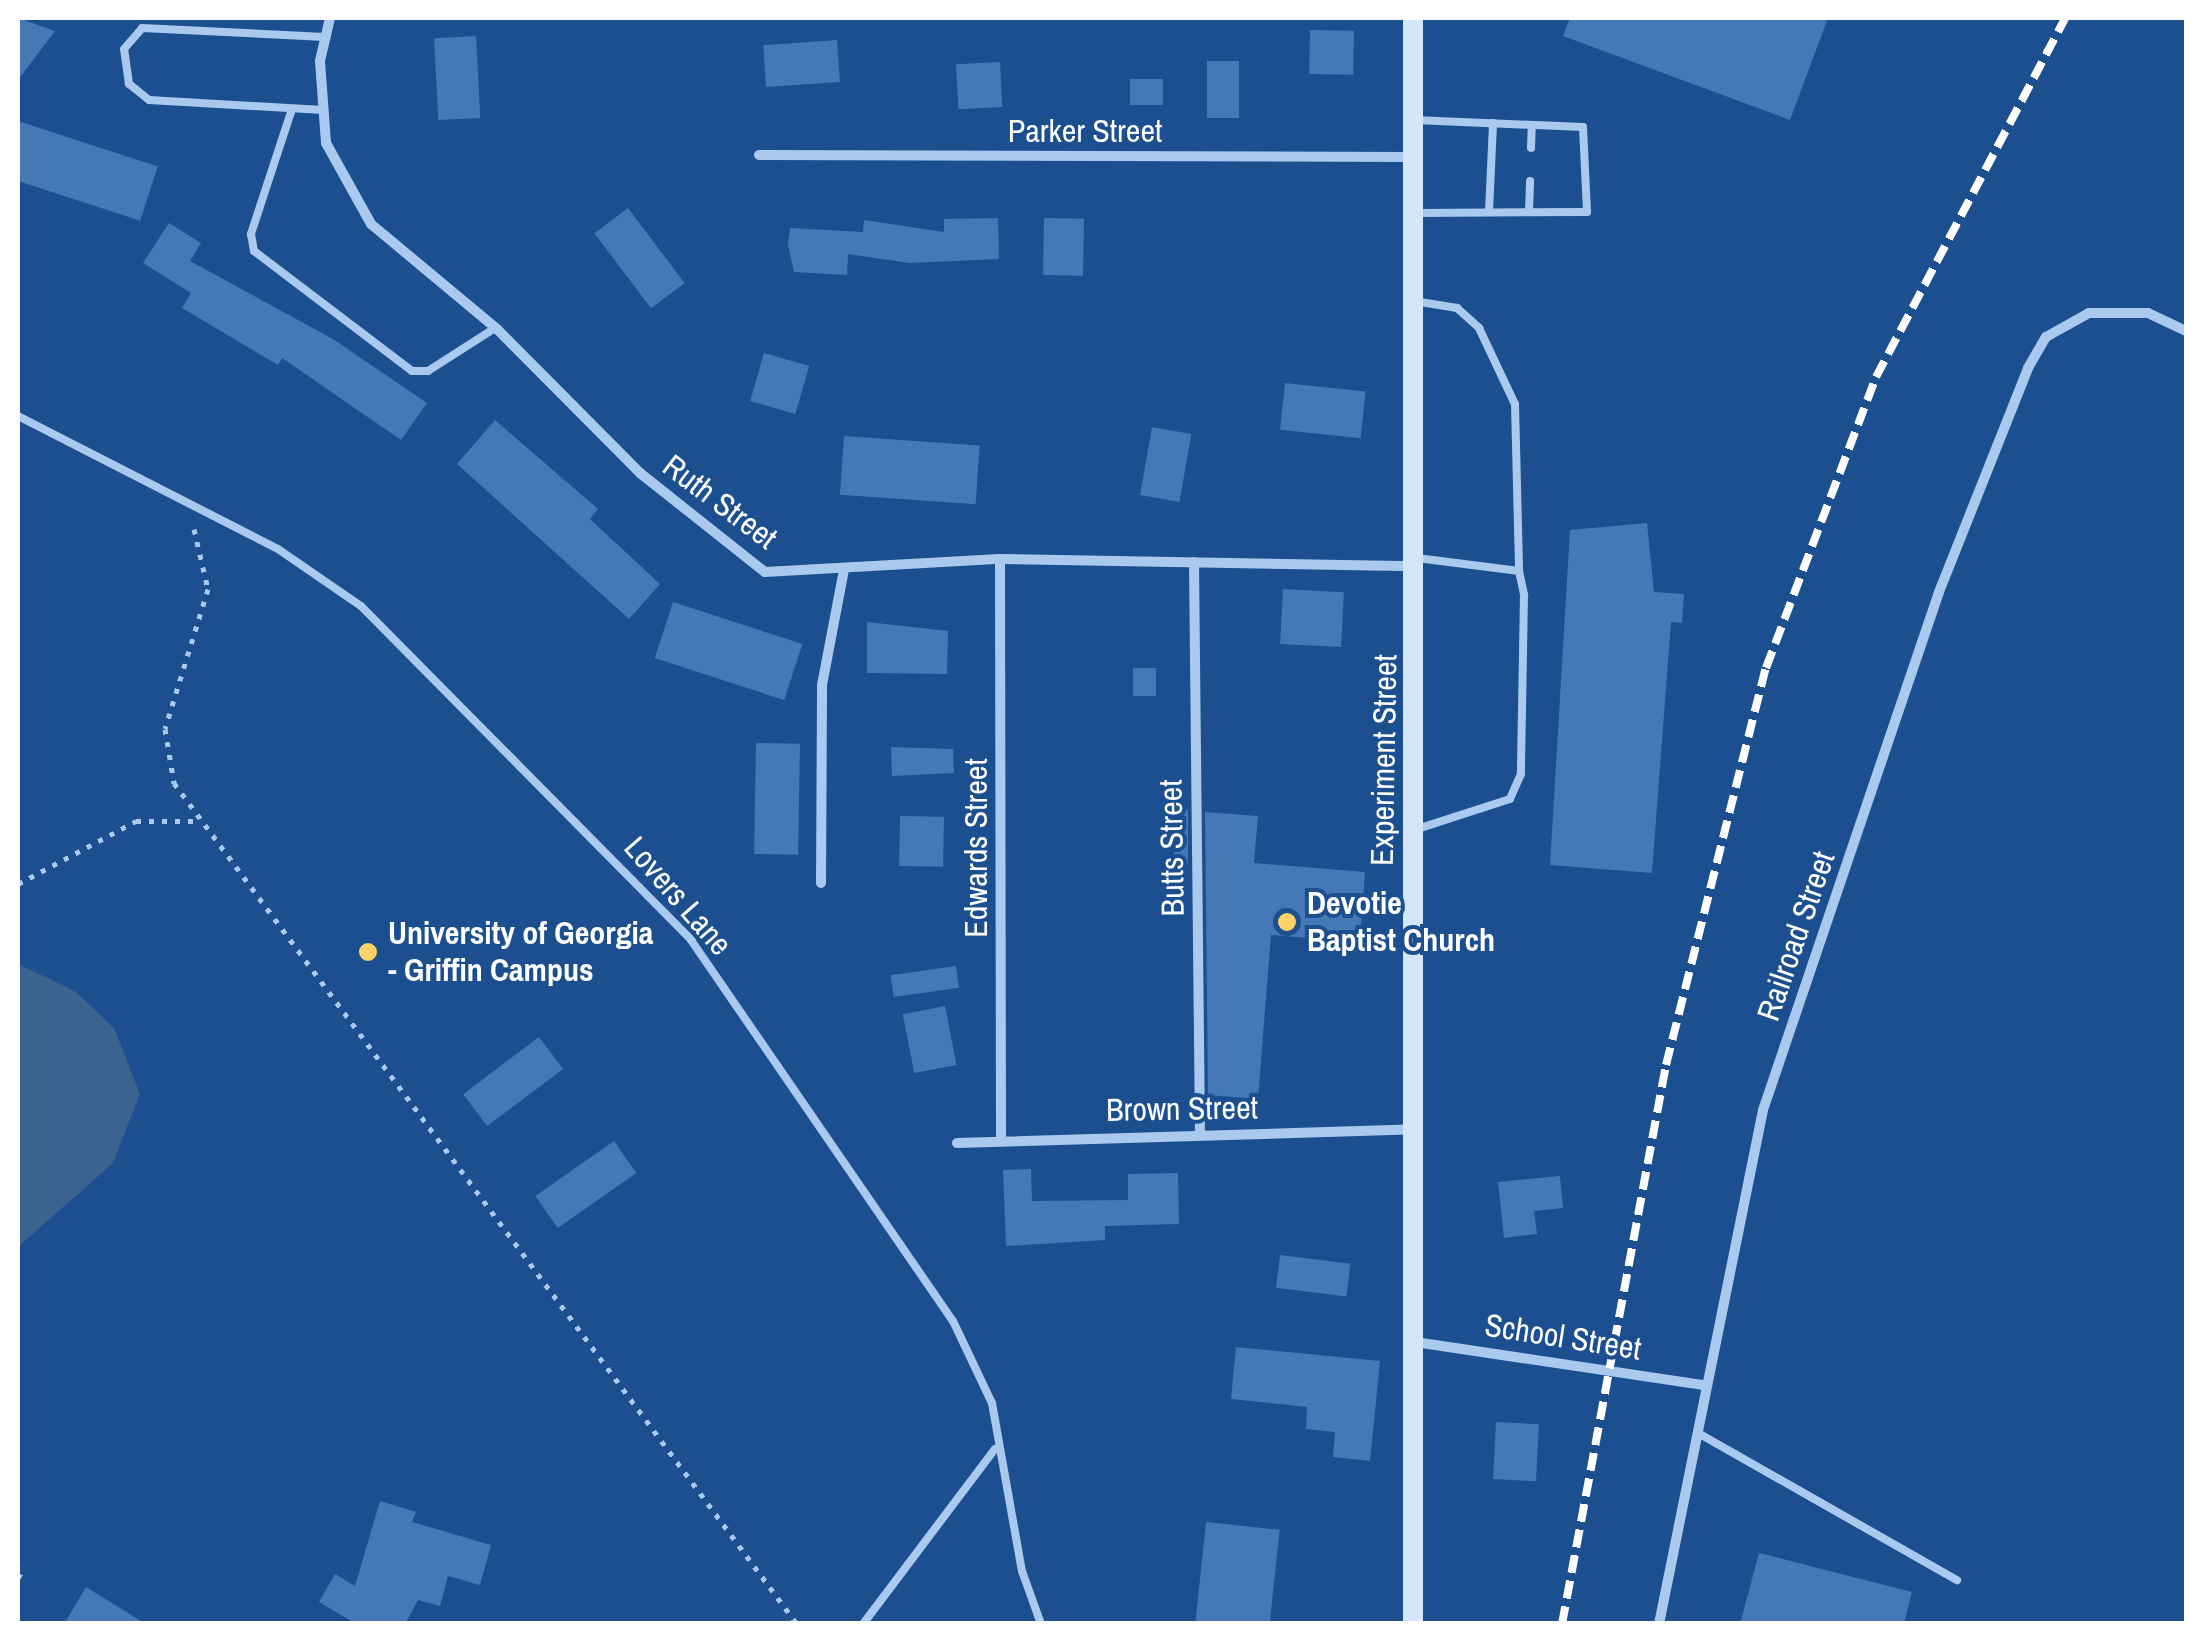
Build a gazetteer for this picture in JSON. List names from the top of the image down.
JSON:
{
  "streets": {
    "main road": ["Experiment Street"],
    "street": [
      "Parker Street",
      "Ruth Street",
      "Edwards Street",
      "Butts Street",
      "Railroad Street",
      "Brown Street",
      "School Street"
    ],
    "lane": ["Lovers Lane"]
  },
  "crossings": [
    ["Parker Street", "Experiment Street"],
    ["Ruth Street", "Experiment Street"],
    ["Ruth Street", "Edwards Street"],
    ["Ruth Street", "Butts Street"],
    ["Experiment Street", "Brown Street"],
    ["Experiment Street", "School Street"],
    ["Edwards Street", "Brown Street"],
    ["Butts Street", "Brown Street"],
    ["Railroad Street", "School Street"]
  ],
  "places": ["Devotie Baptist Church", "University of Georgia - Griffin Campus"]
}
